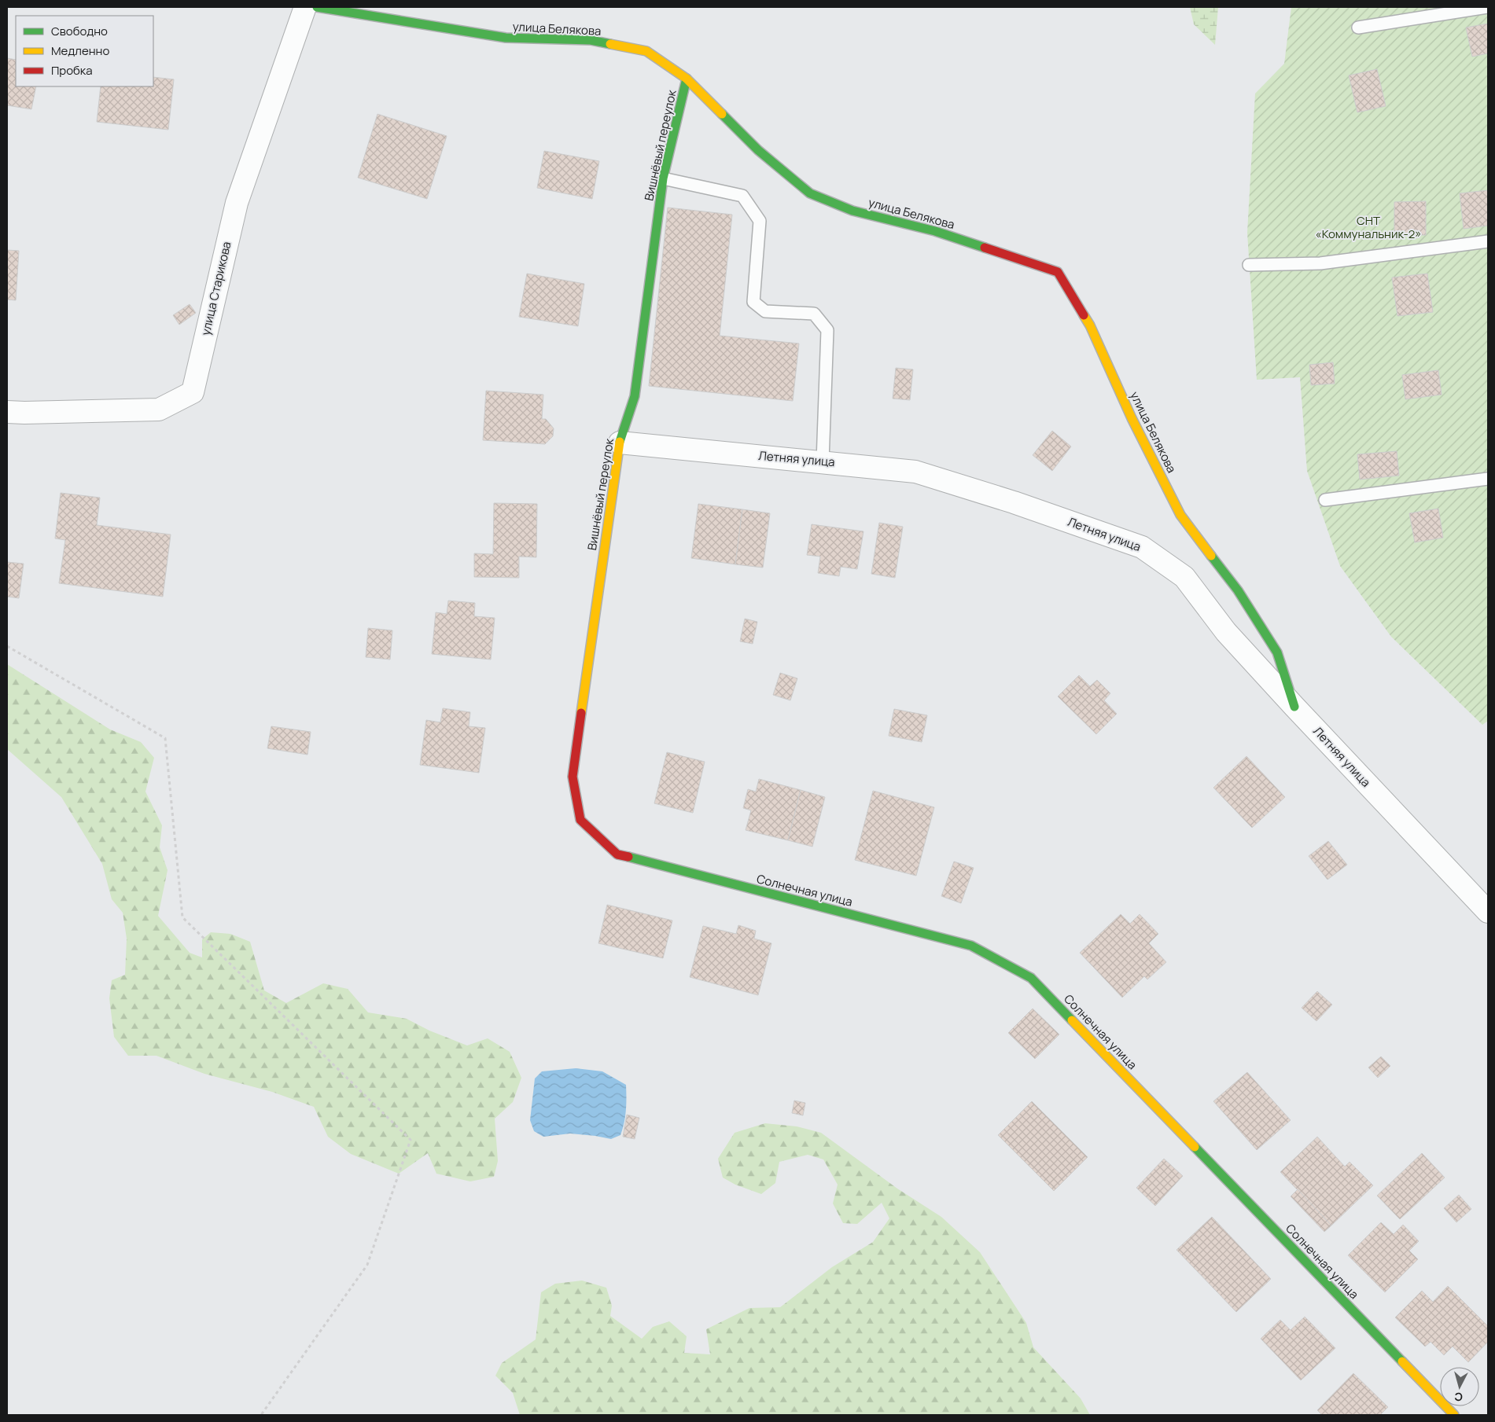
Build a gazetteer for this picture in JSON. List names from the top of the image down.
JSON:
{
  "streets": {
    "street": [
      "улица Белякова",
      "Вишнёвый переулок",
      "улица Старикова",
      "Летняя улица",
      "Солнечная улица"
    ]
  },
  "crossings": [
    ["улица Белякова", "Вишнёвый переулок"],
    ["улица Белякова", "Летняя улица"],
    ["Вишнёвый переулок", "Летняя улица"],
    ["Вишнёвый переулок", "Солнечная улица"]
  ],
  "parks": ["СНТ «Коммунальник-2»"],
  "legend": ["Свободно", "Медленно", "Пробка"],
  "north": "bottom"
}
